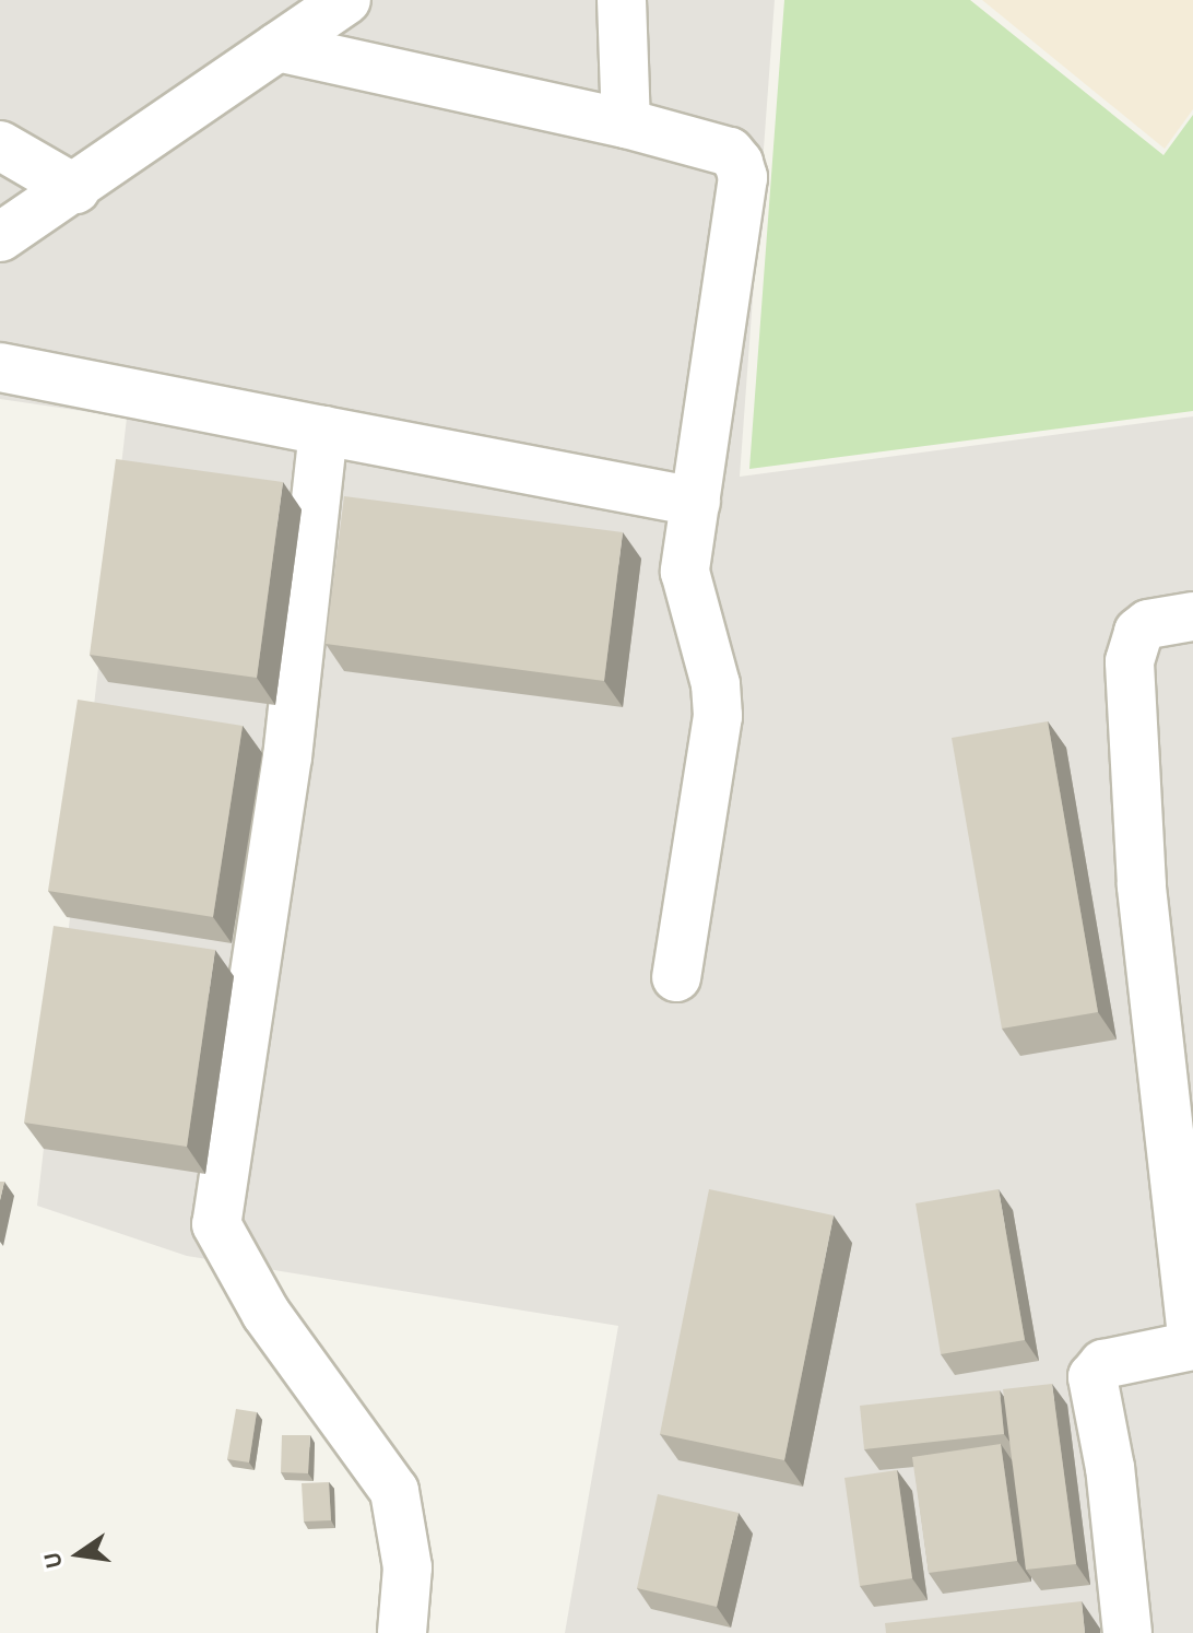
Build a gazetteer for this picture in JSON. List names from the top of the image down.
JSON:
{
  "north": "left"
}
